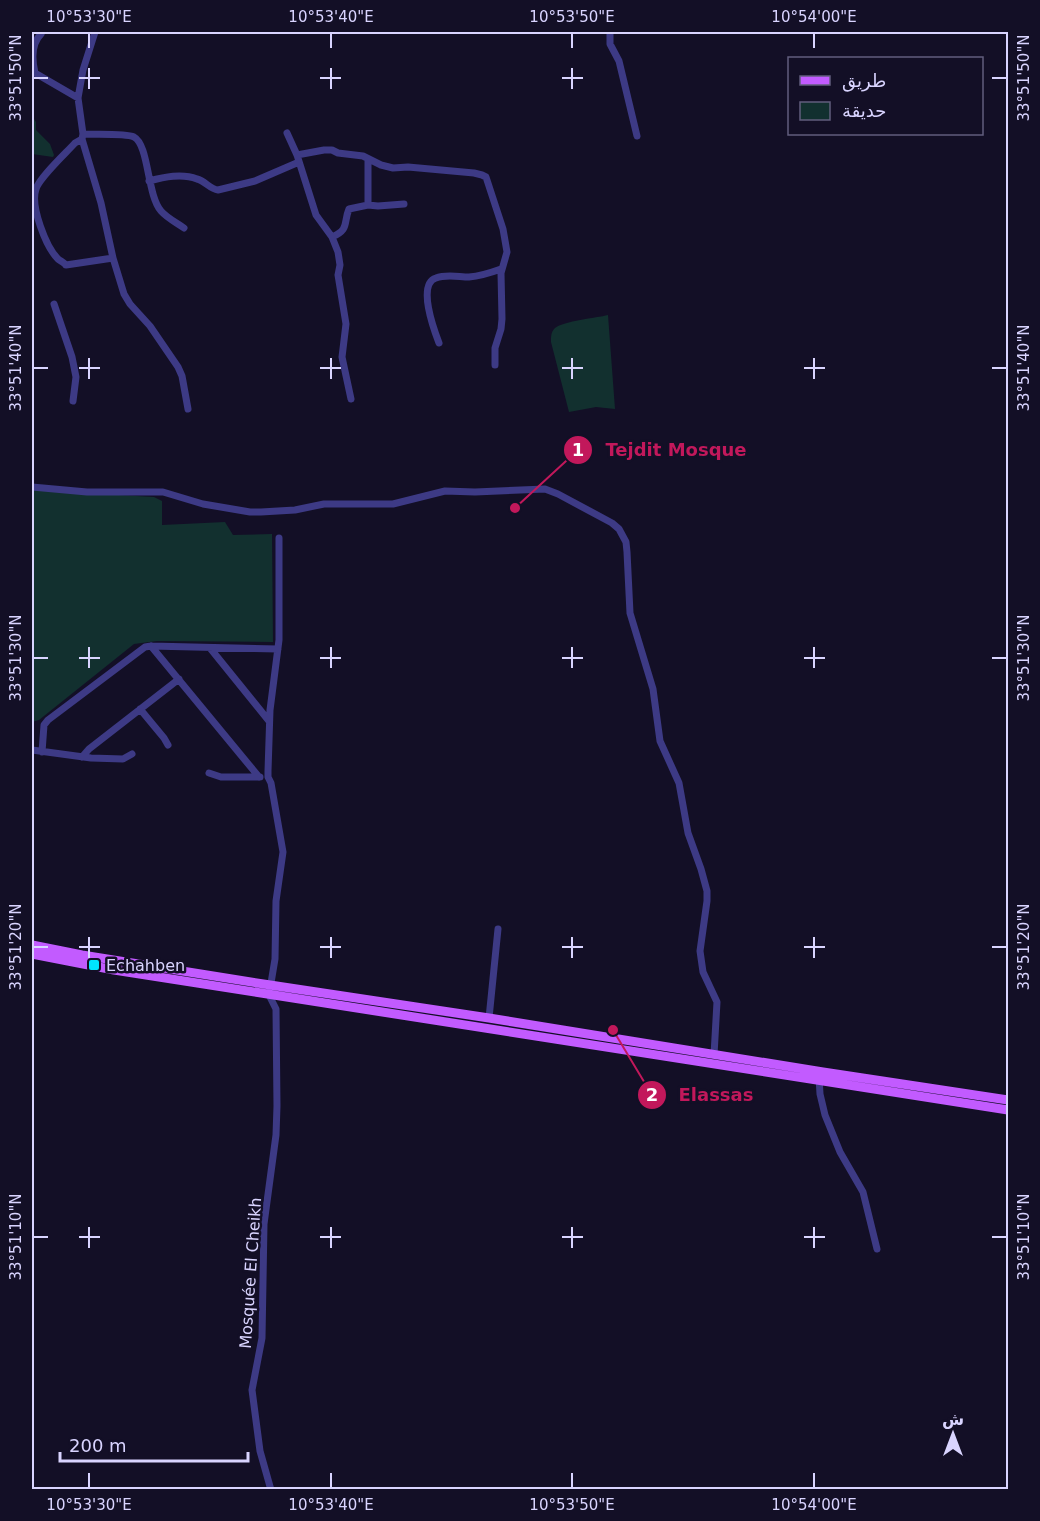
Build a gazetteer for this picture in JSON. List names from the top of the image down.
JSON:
{
  "streets": {
    "street": ["Mosquée El Cheikh"]
  },
  "places": {
    "other": ["Tejdit Mosque", "Elassas"],
    "transit": ["Echahben"]
  },
  "legend": ["طريق", "حديقة"],
  "scale_bar": "200 m",
  "north": "top",
  "coordinates": [
    "10°53'30\"E",
    "10°53'40\"E",
    "10°53'50\"E",
    "10°54'00\"E",
    "33°51'50\"N",
    "33°51'40\"N",
    "33°51'30\"N",
    "33°51'20\"N",
    "33°51'10\"N"
  ]
}
